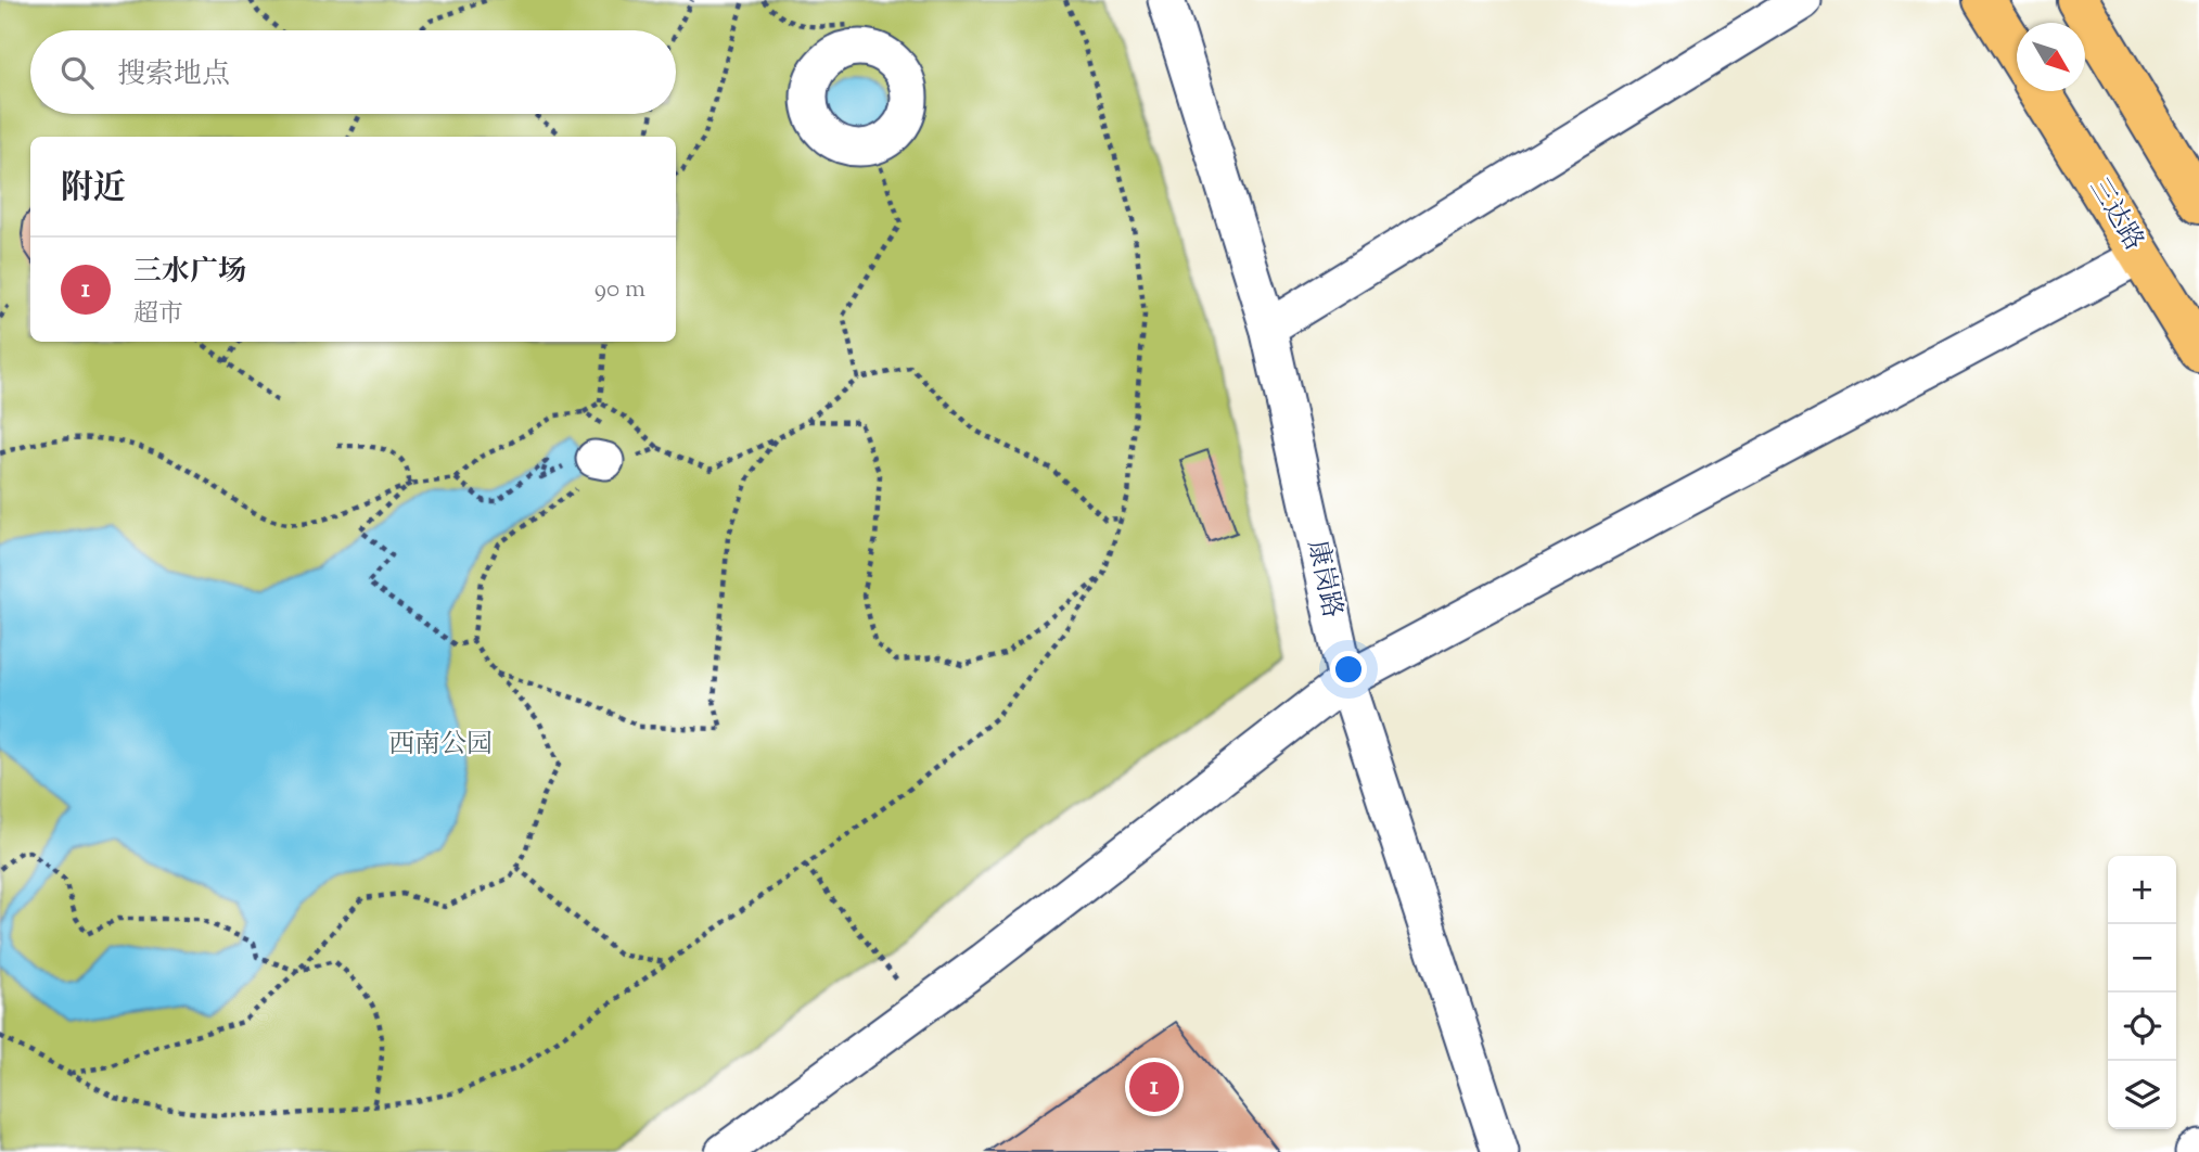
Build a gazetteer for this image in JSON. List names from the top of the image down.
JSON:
{
  "streets": {
    "main road": ["三达路"],
    "street": ["康岗路"]
  },
  "parks": ["西南公园"],
  "north": "bottom right",
  "page": {
    "search": "搜索地点",
    "heading": "附近",
    "list": [
      {
        "mark": "1",
        "name": "三水广场",
        "note": "超市",
        "value": "90 m"
      }
    ],
    "map_buttons": ["+", "−"],
    "pins": "1"
  }
}
